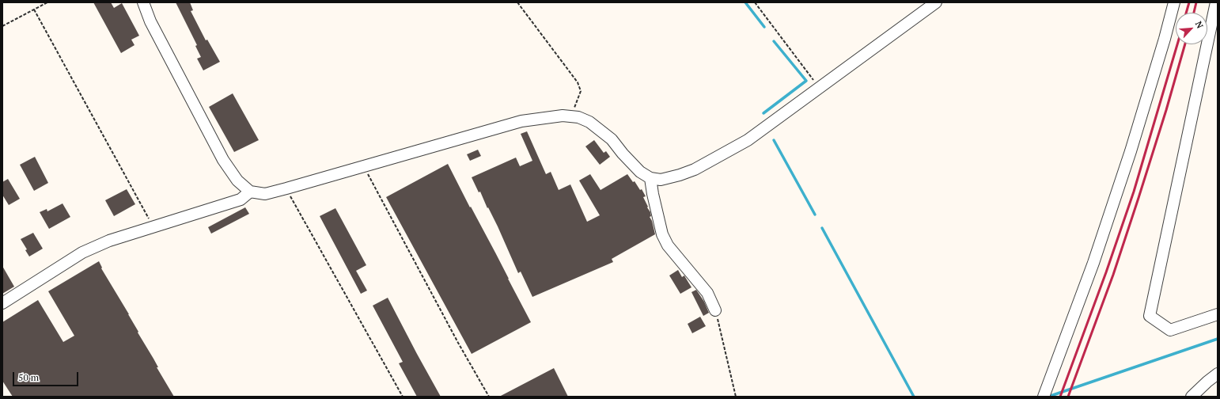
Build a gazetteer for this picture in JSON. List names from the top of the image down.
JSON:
{
  "scale_bar": "50 m",
  "north": "top right"
}
